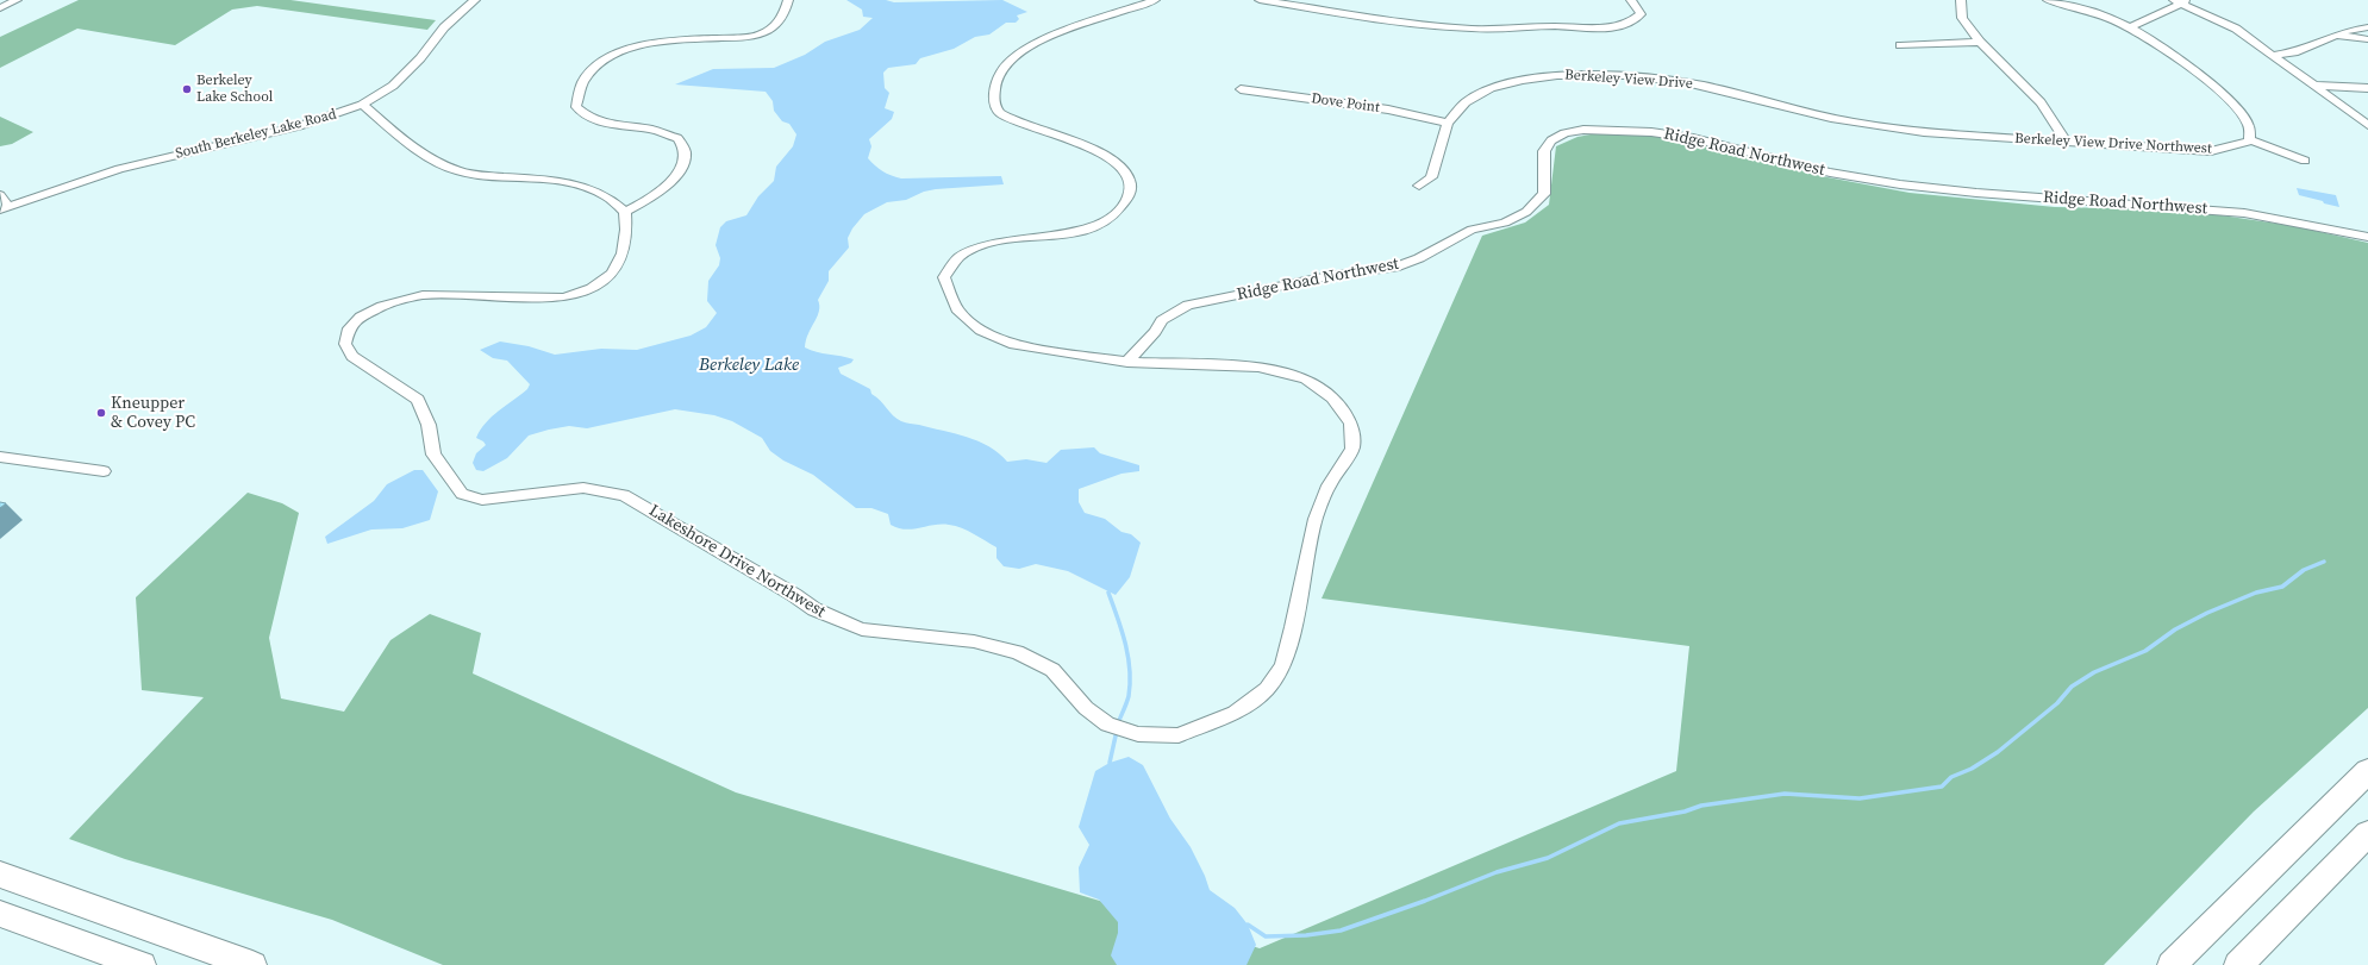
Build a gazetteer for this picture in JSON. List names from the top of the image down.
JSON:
{
  "streets": {
    "street": [
      "Berkeley View Drive",
      "Dove Point",
      "South Berkeley Lake Road",
      "Berkeley View Drive Northwest",
      "Ridge Road Northwest",
      "Lakeshore Drive Northwest"
    ]
  },
  "crossings": [
    ["Berkeley View Drive", "Dove Point"],
    ["Berkeley View Drive", "Berkeley View Drive Northwest"],
    ["Ridge Road Northwest", "Lakeshore Drive Northwest"]
  ],
  "water": ["Berkeley Lake"],
  "places": ["Berkeley Lake School", "Kneupper & Covey PC"]
}
